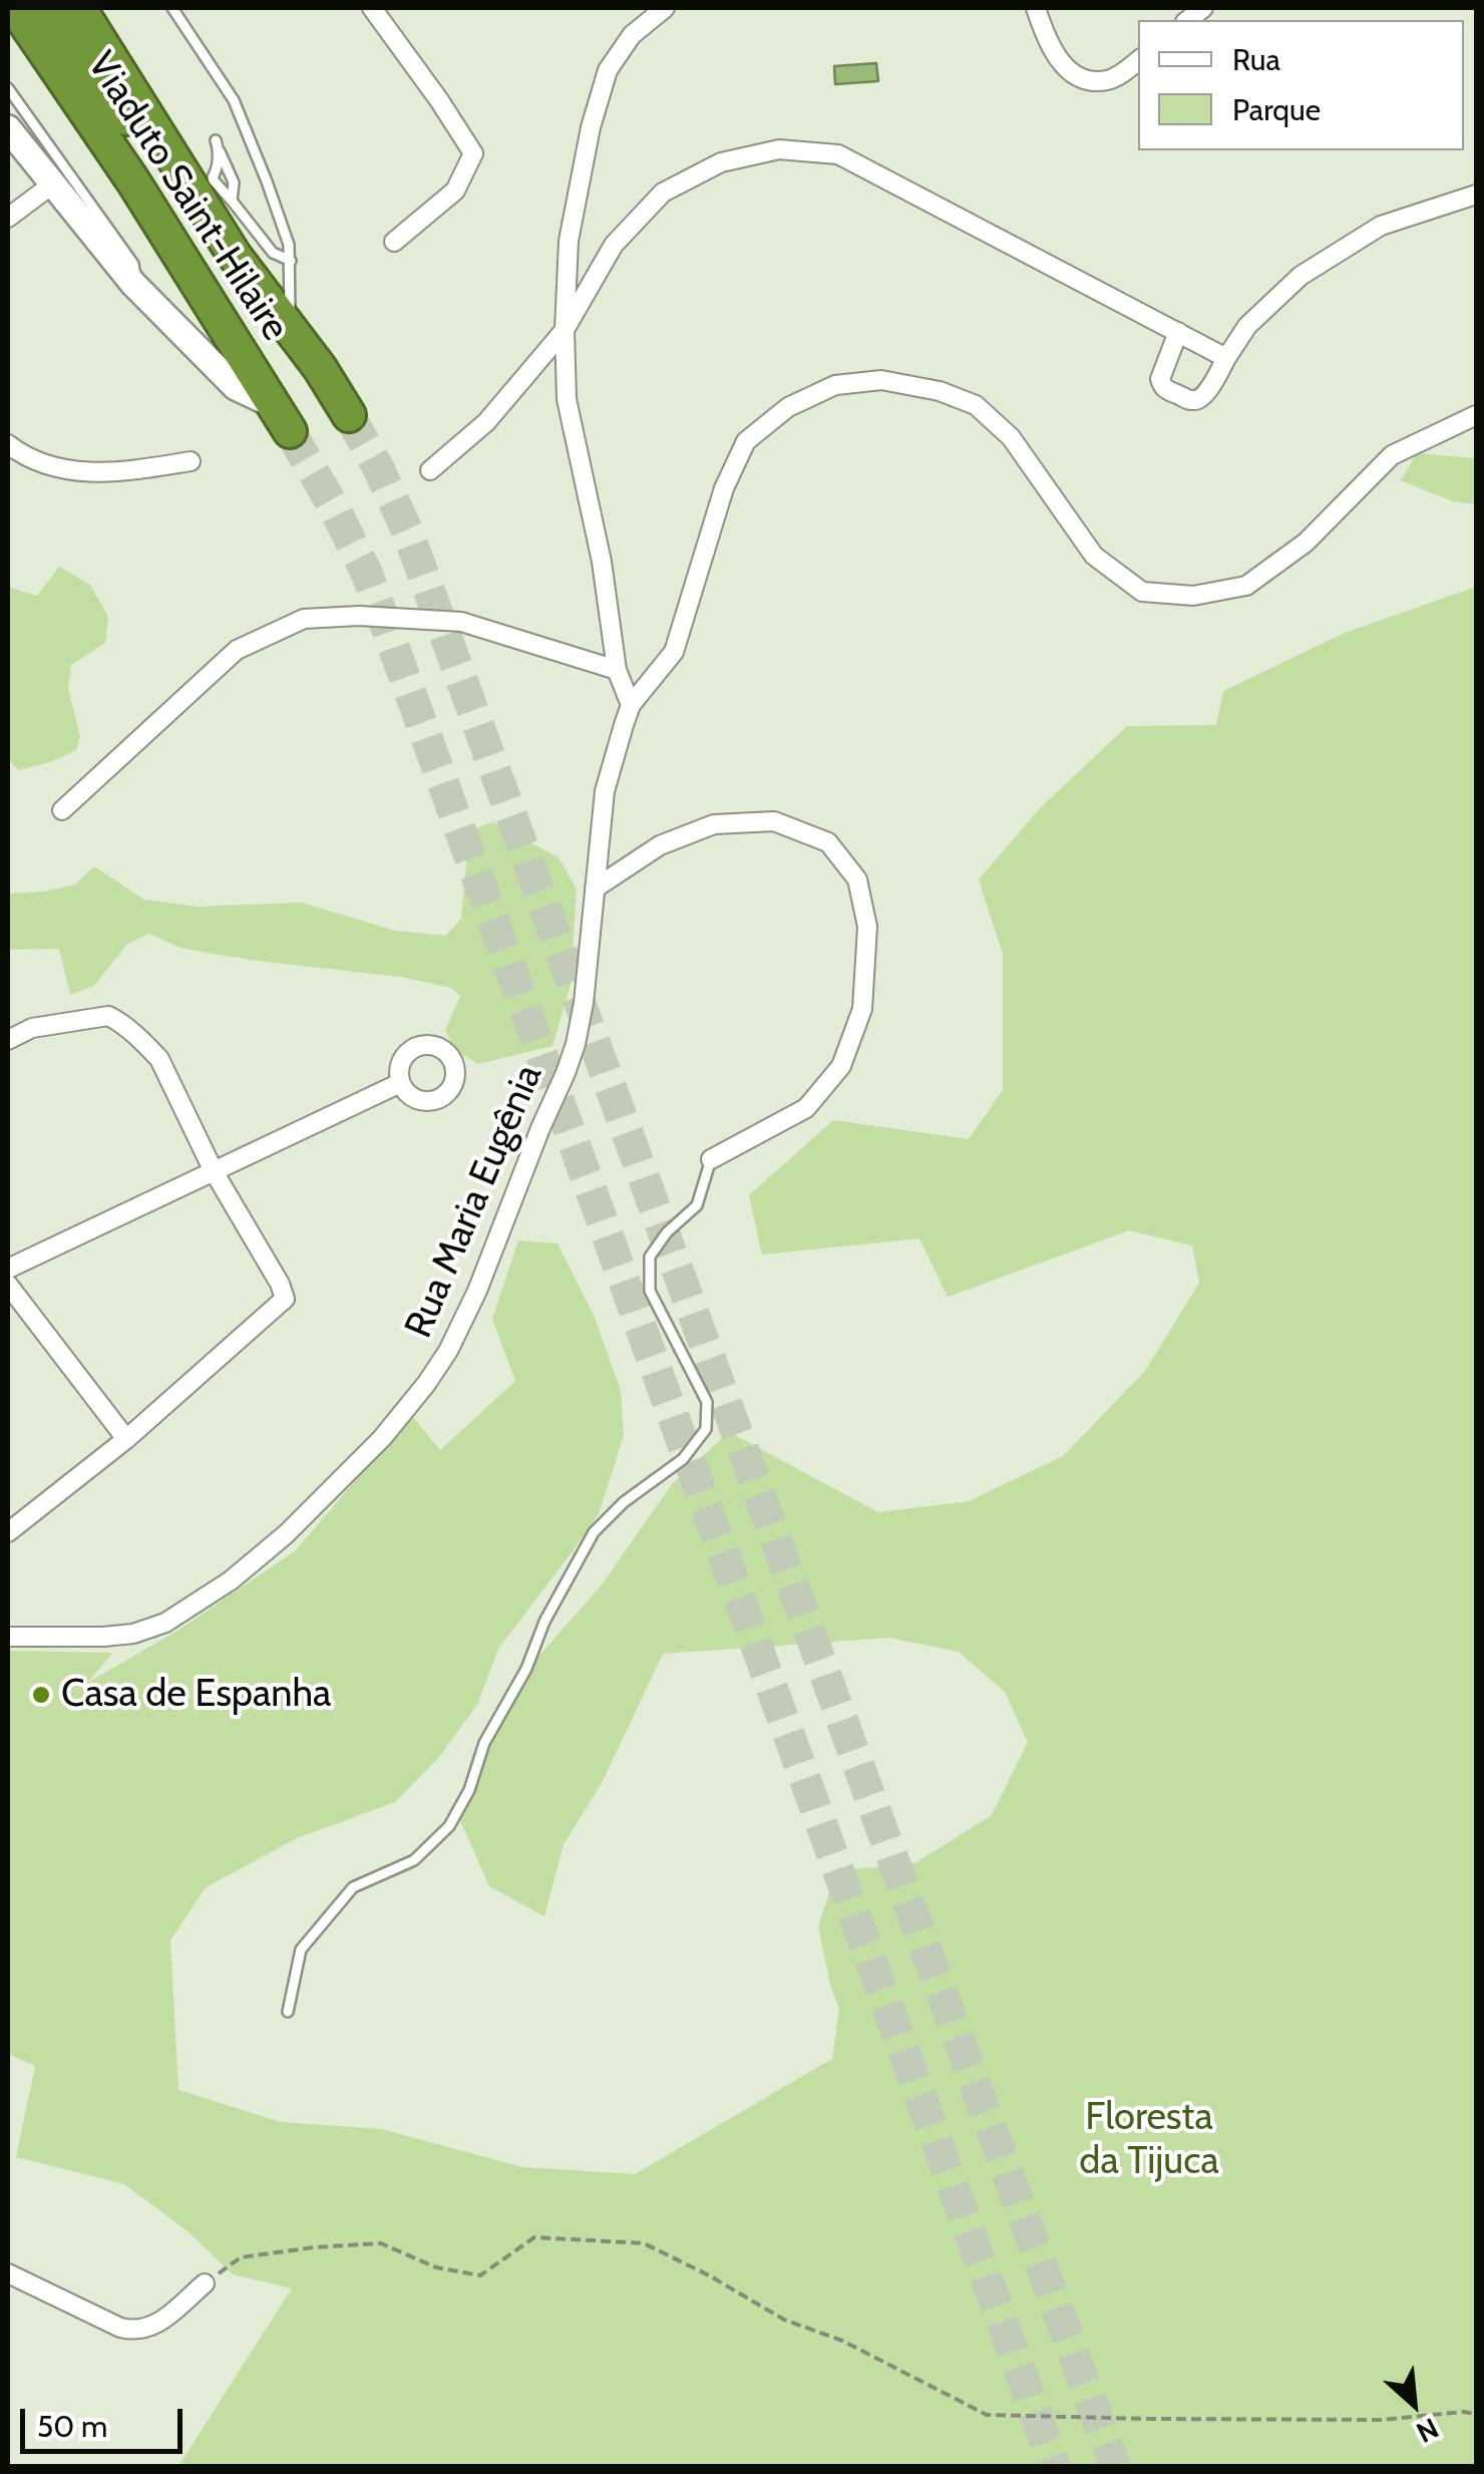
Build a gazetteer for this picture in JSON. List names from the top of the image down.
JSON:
{
  "streets": {
    "highway": ["Viaduto Saint-Hilaire"],
    "street": ["Rua Maria Eugênia"]
  },
  "parks": ["Floresta da Tijuca"],
  "places": ["Casa de Espanha"],
  "legend": ["Rua", "Parque"],
  "scale_bar": "50 m",
  "north": "bottom right"
}
